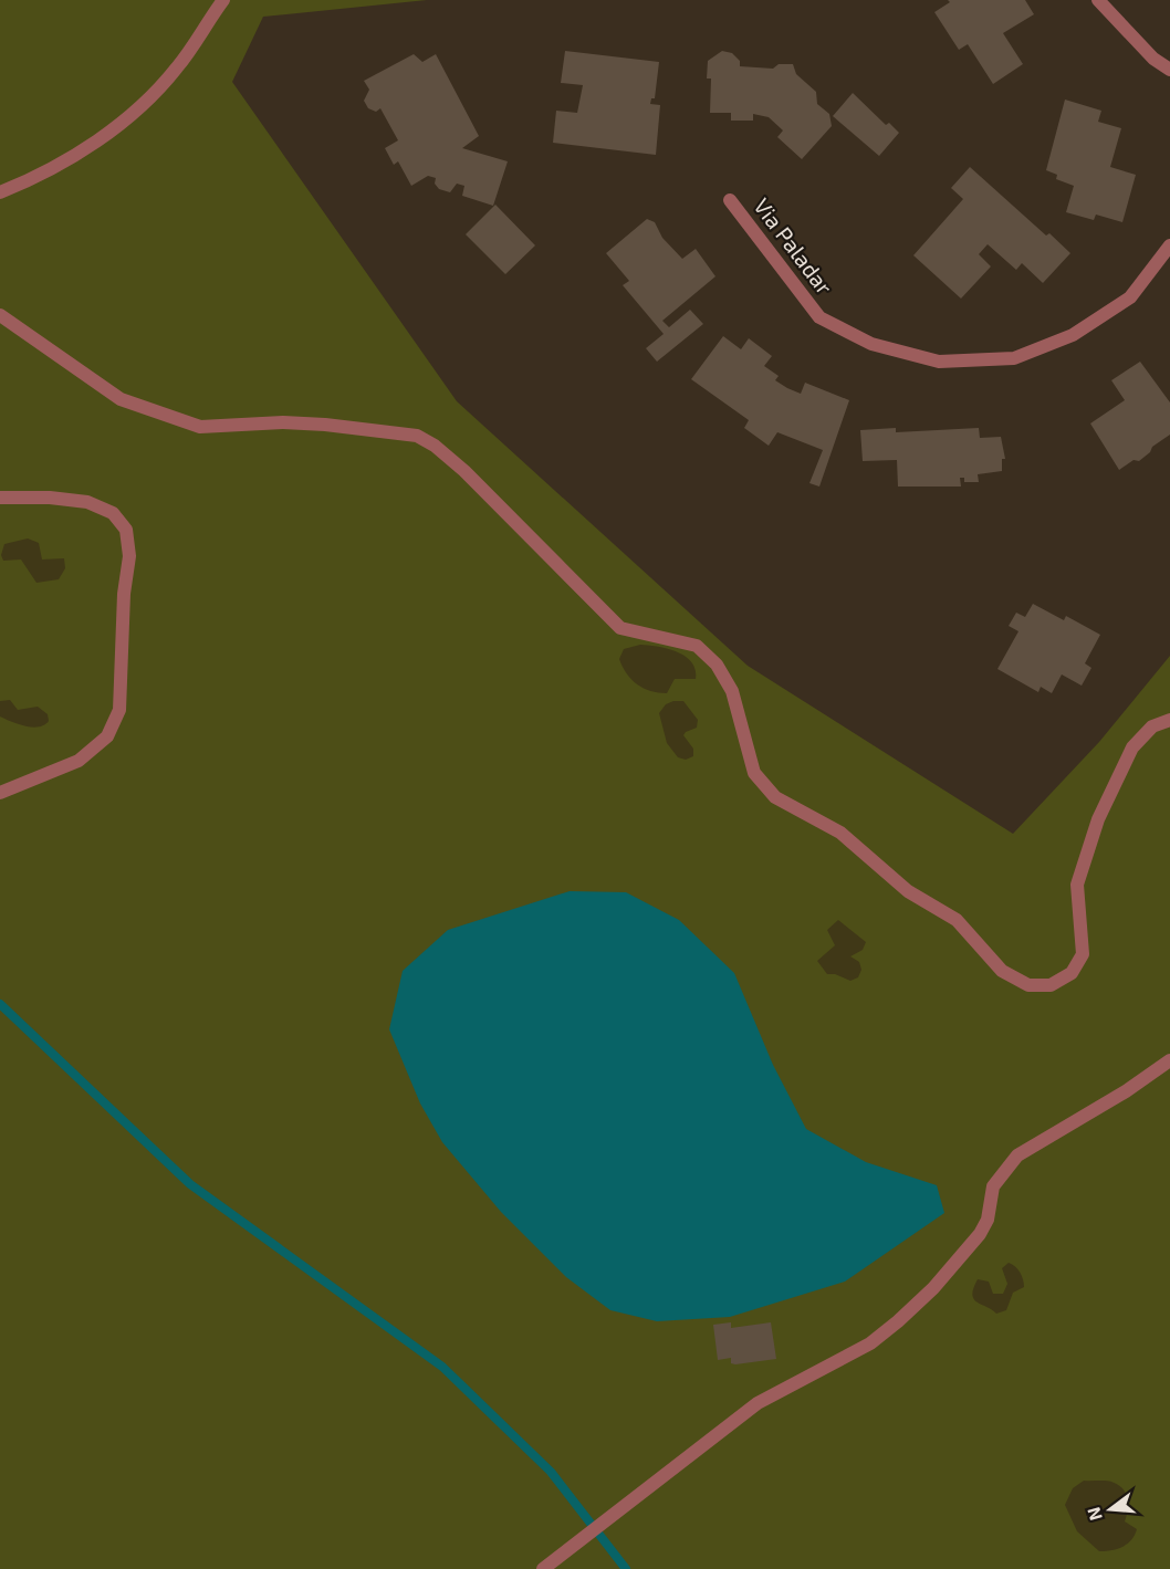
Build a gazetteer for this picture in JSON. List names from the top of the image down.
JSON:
{
  "streets": {
    "street": ["Via Paladar"]
  },
  "north": "left"
}
